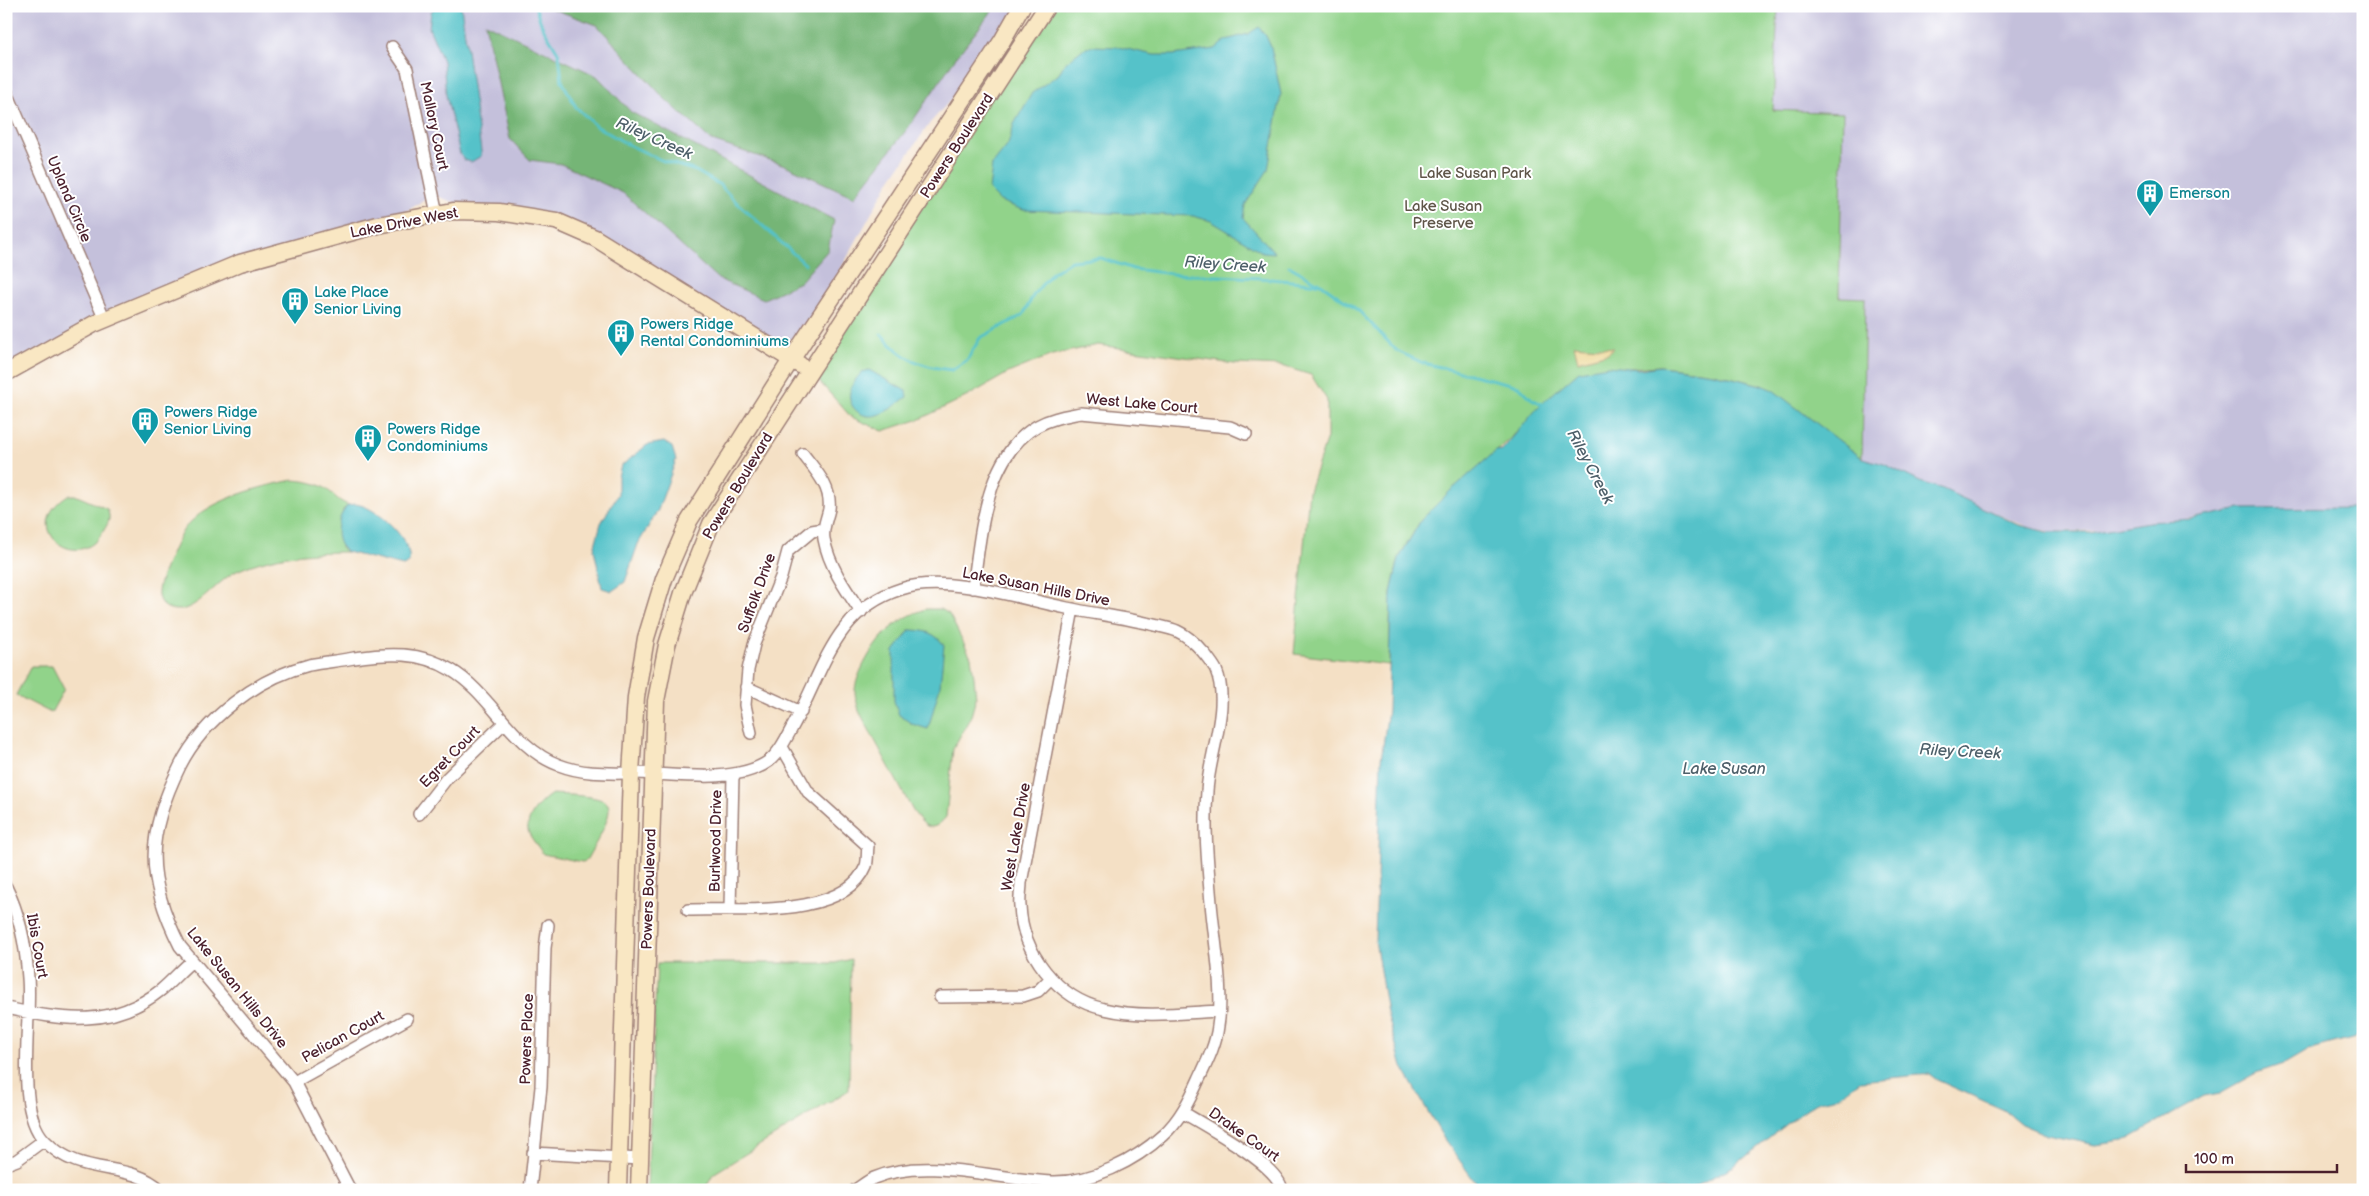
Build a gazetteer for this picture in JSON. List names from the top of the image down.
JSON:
{
  "streets": {
    "main road": ["Powers Boulevard", "Lake Drive West"],
    "street": [
      "Mallory Court",
      "Upland Circle",
      "West Lake Court",
      "Lake Susan Hills Drive",
      "Suffolk Drive",
      "Egret Court",
      "West Lake Drive",
      "Burlwood Drive",
      "Ibis Court",
      "Pelican Court",
      "Powers Place",
      "Drake Court"
    ]
  },
  "crossings": [
    ["Mallory Court", "Lake Drive West"],
    ["Powers Boulevard", "Lake Drive West"],
    ["Powers Boulevard", "Lake Susan Hills Drive"],
    ["Upland Circle", "Lake Drive West"],
    ["West Lake Court", "Lake Susan Hills Drive"],
    ["Lake Susan Hills Drive", "Egret Court"],
    ["Lake Susan Hills Drive", "West Lake Drive"],
    ["Lake Susan Hills Drive", "Burlwood Drive"],
    ["Lake Susan Hills Drive", "Pelican Court"],
    ["Lake Susan Hills Drive", "Drake Court"]
  ],
  "water": ["Riley Creek", "Lake Susan"],
  "parks": ["Lake Susan Park", "Lake Susan Preserve"],
  "places": {
    "building": [
      "Emerson",
      "Lake Place Senior Living",
      "Powers Ridge Rental Condominiums",
      "Powers Ridge Senior Living",
      "Powers Ridge Condominiums"
    ]
  },
  "scale_bar": "100 m"
}
